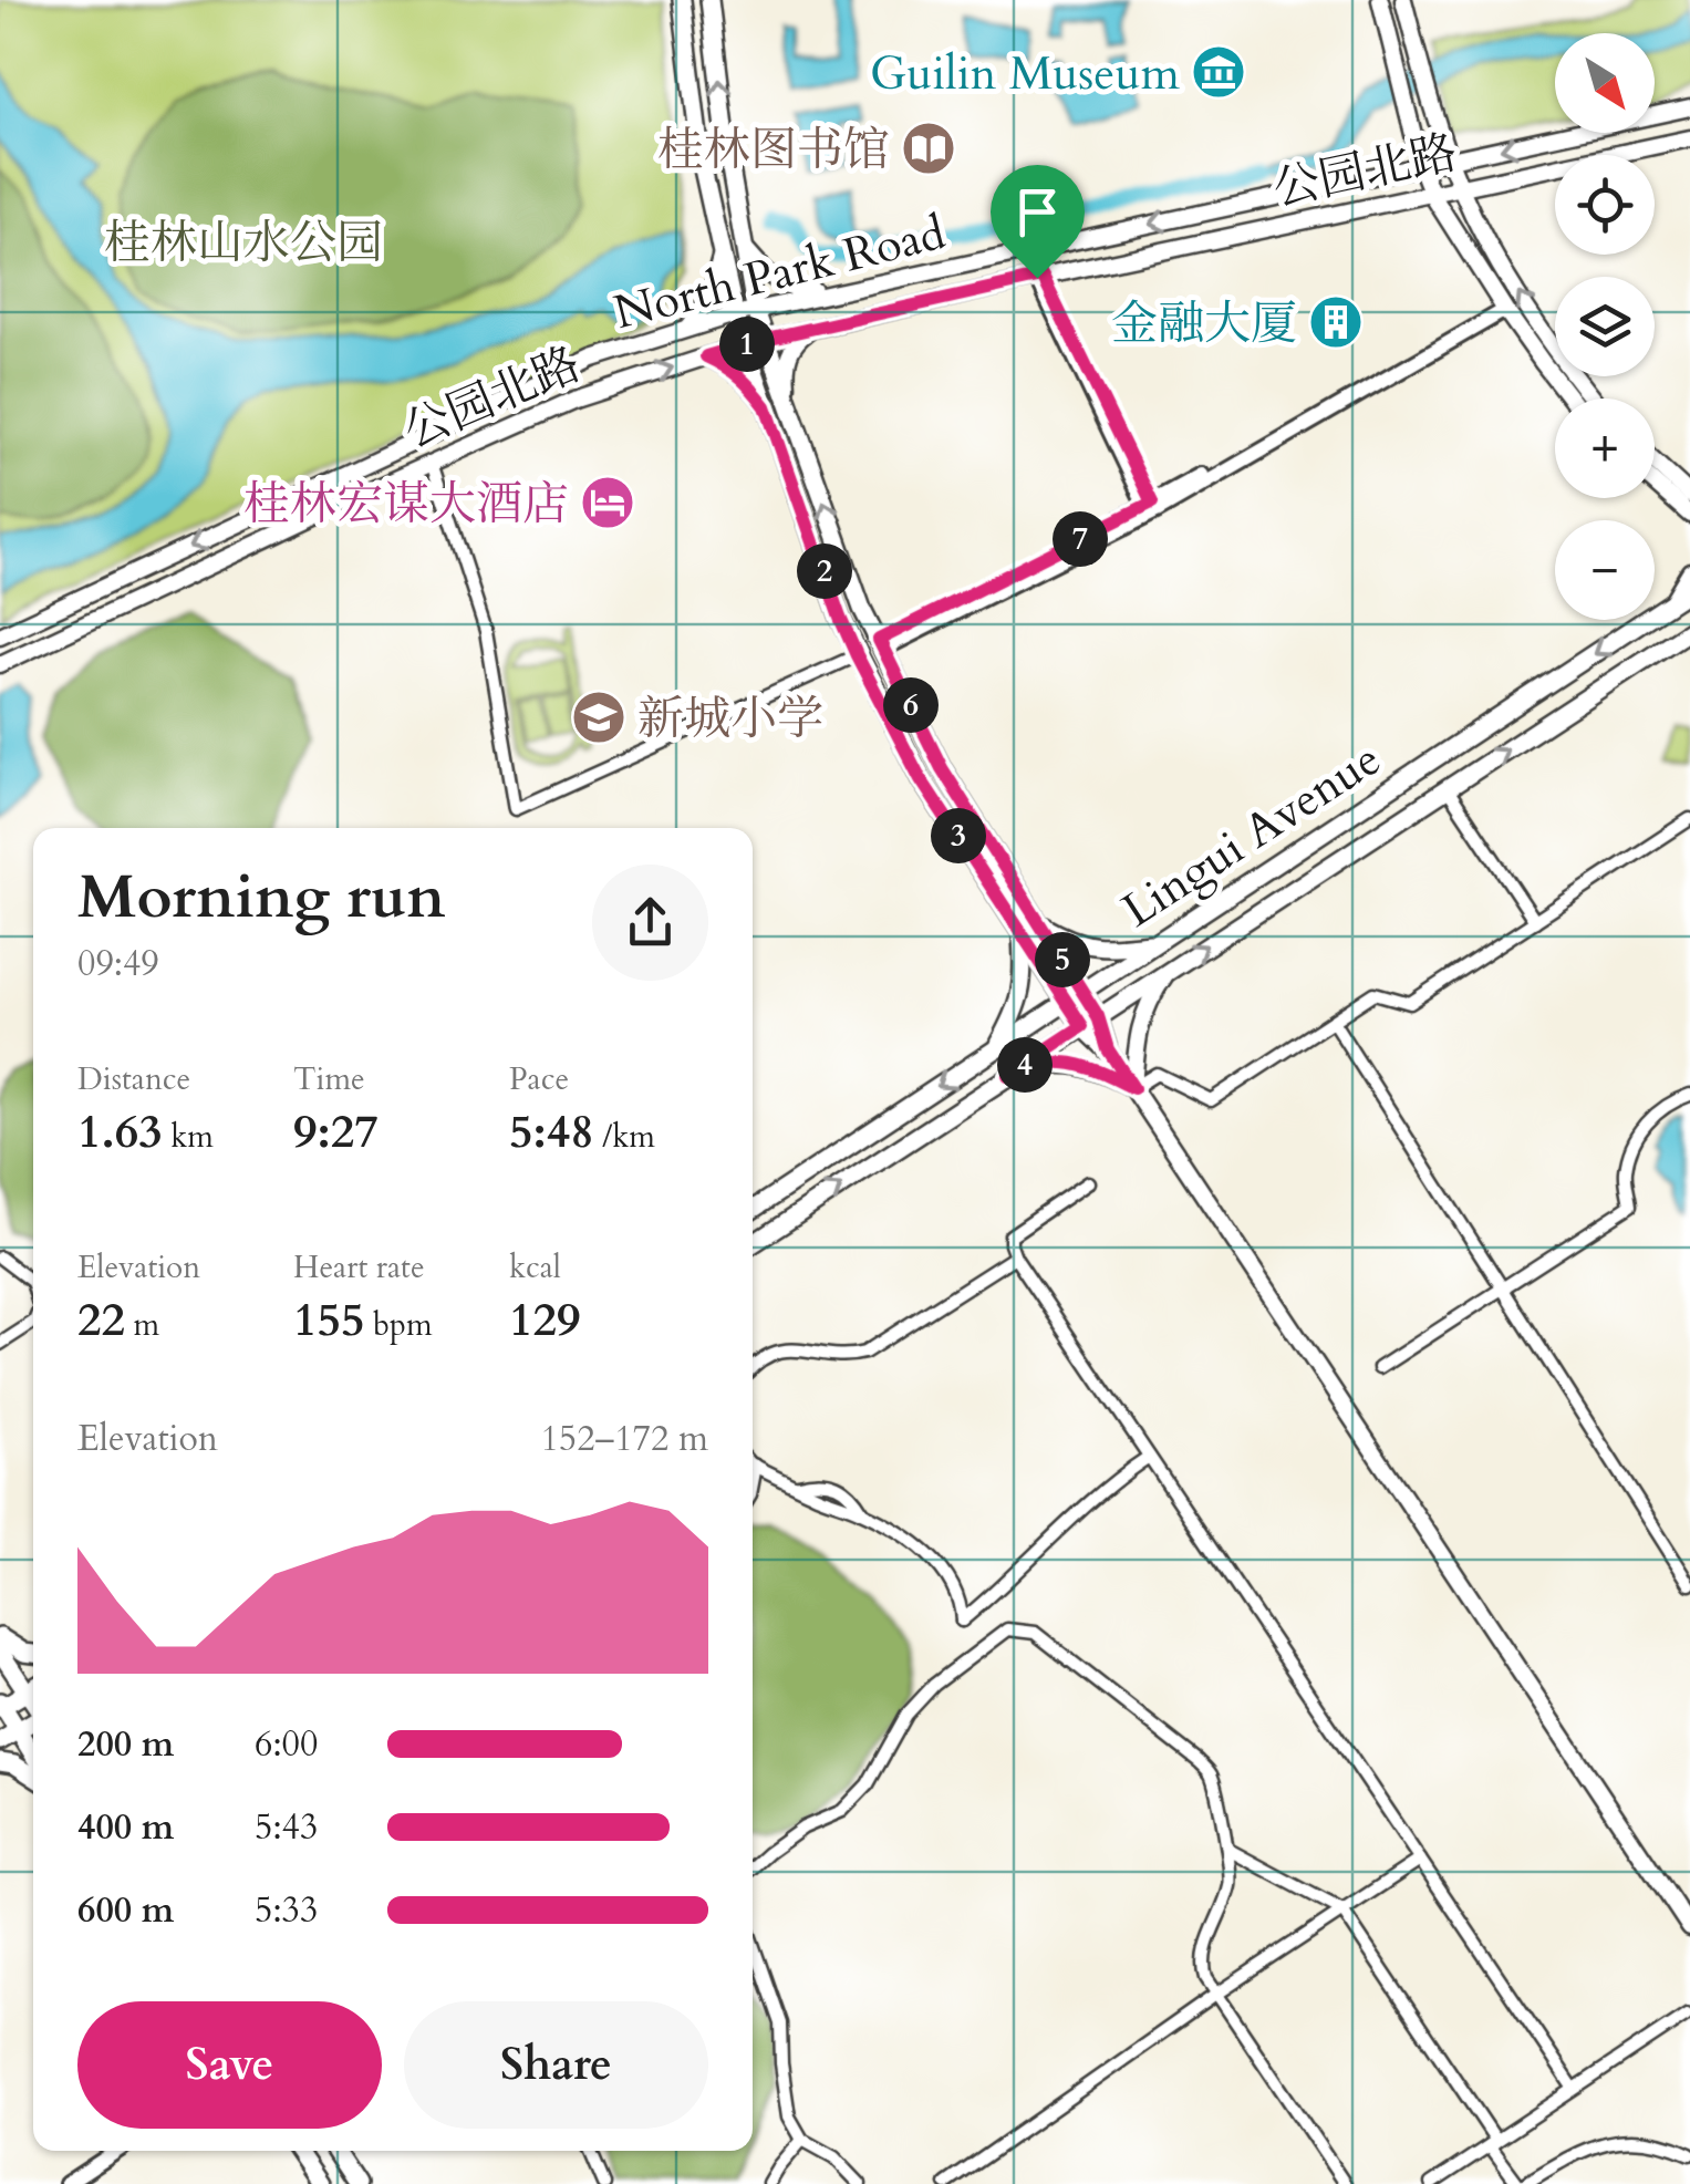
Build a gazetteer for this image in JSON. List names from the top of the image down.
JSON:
{
  "streets": {
    "main road": ["公园北路", "North Park Road", "Lingui Avenue"]
  },
  "one_way": ["North Park Road"],
  "parks": ["桂林山水公园"],
  "places": {
    "museum": ["Guilin Museum"],
    "library": ["桂林图书馆"],
    "building": ["金融大厦"],
    "hotel": ["桂林宏谋大酒店"],
    "school or university": ["新城小学"]
  },
  "north": "bottom right",
  "page": {
    "map_buttons": ["+", "−"],
    "pins": [
      "1",
      "7",
      "2",
      "6",
      "3",
      "5",
      "4"
    ],
    "heading": ["Morning run", "09:49"],
    "stats": [
      ["Distance", "1.63 km"],
      ["Time", "9:27"],
      ["Pace", "5:48 /km"],
      ["Elevation", "22 m"],
      ["Heart rate", "155 bpm"],
      ["kcal", "129"]
    ],
    "chart": ["Elevation", "152–172 m"],
    "list": [
      {
        "name": "200 m",
        "note": "6:00"
      },
      {
        "name": "400 m",
        "note": "5:43"
      },
      {
        "name": "600 m",
        "note": "5:33"
      }
    ],
    "buttons": ["Save", "Share"]
  }
}
